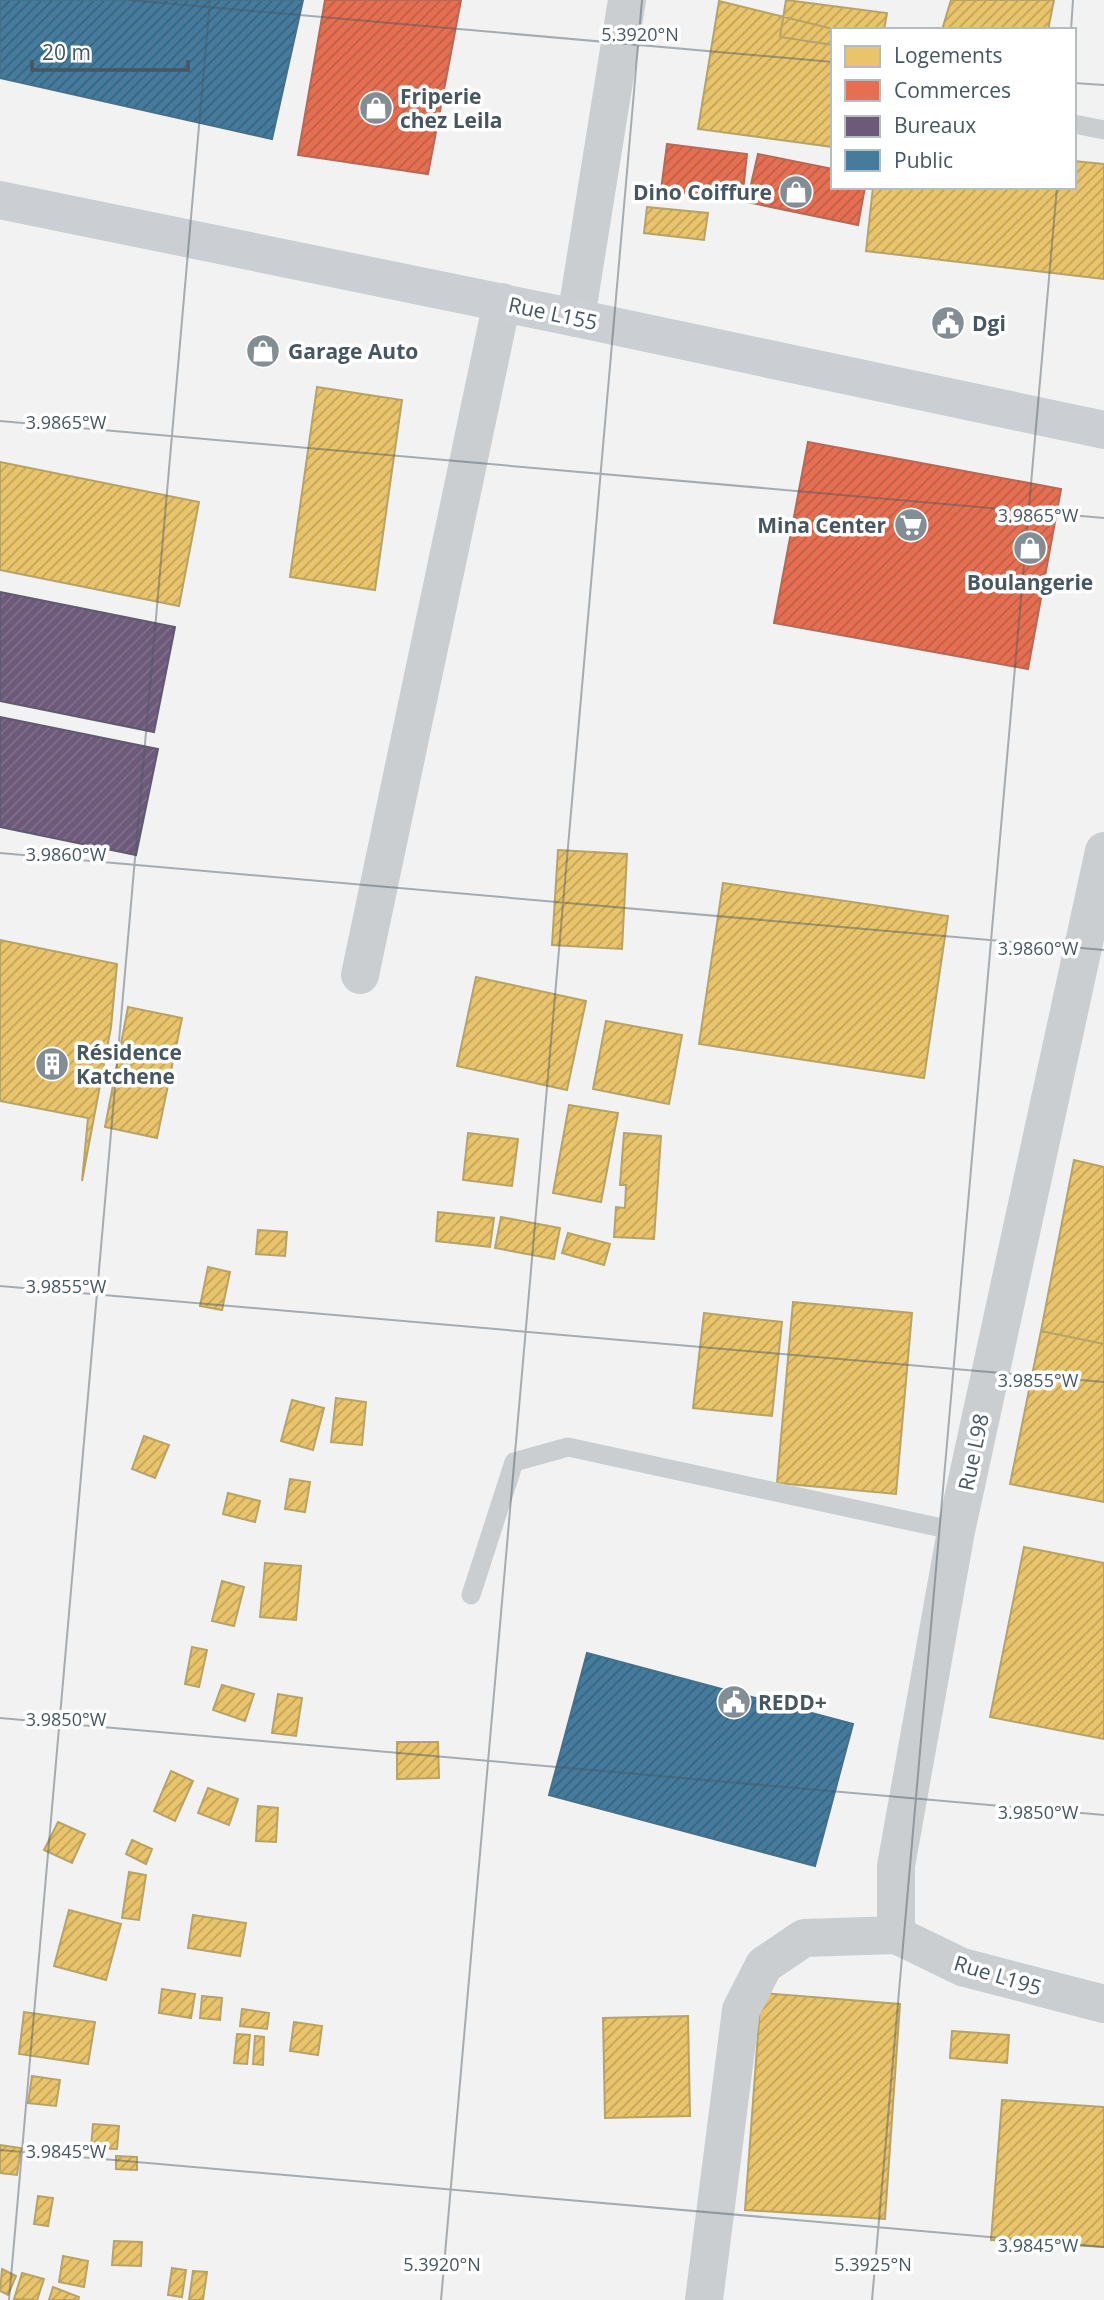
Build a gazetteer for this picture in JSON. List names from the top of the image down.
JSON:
{
  "streets": {
    "street": ["Rue L155", "Rue L98", "Rue L195"]
  },
  "crossings": [
    ["Rue L98", "Rue L195"]
  ],
  "places": {
    "shop": [
      "Friperie chez Leila",
      "Dino Coiffure",
      "Garage Auto",
      "Boulangerie"
    ],
    "public building": ["Dgi", "REDD+"],
    "supermarket": ["Mina Center"],
    "building": ["Résidence Katchene"]
  },
  "legend": [
    "Logements",
    "Commerces",
    "Bureaux",
    "Public"
  ],
  "scale_bar": "20 m",
  "coordinates": [
    "5.3920°N",
    "3.9865°W",
    "3.9860°W",
    "3.9855°W",
    "3.9850°W",
    "3.9845°W",
    "5.3925°N"
  ]
}
